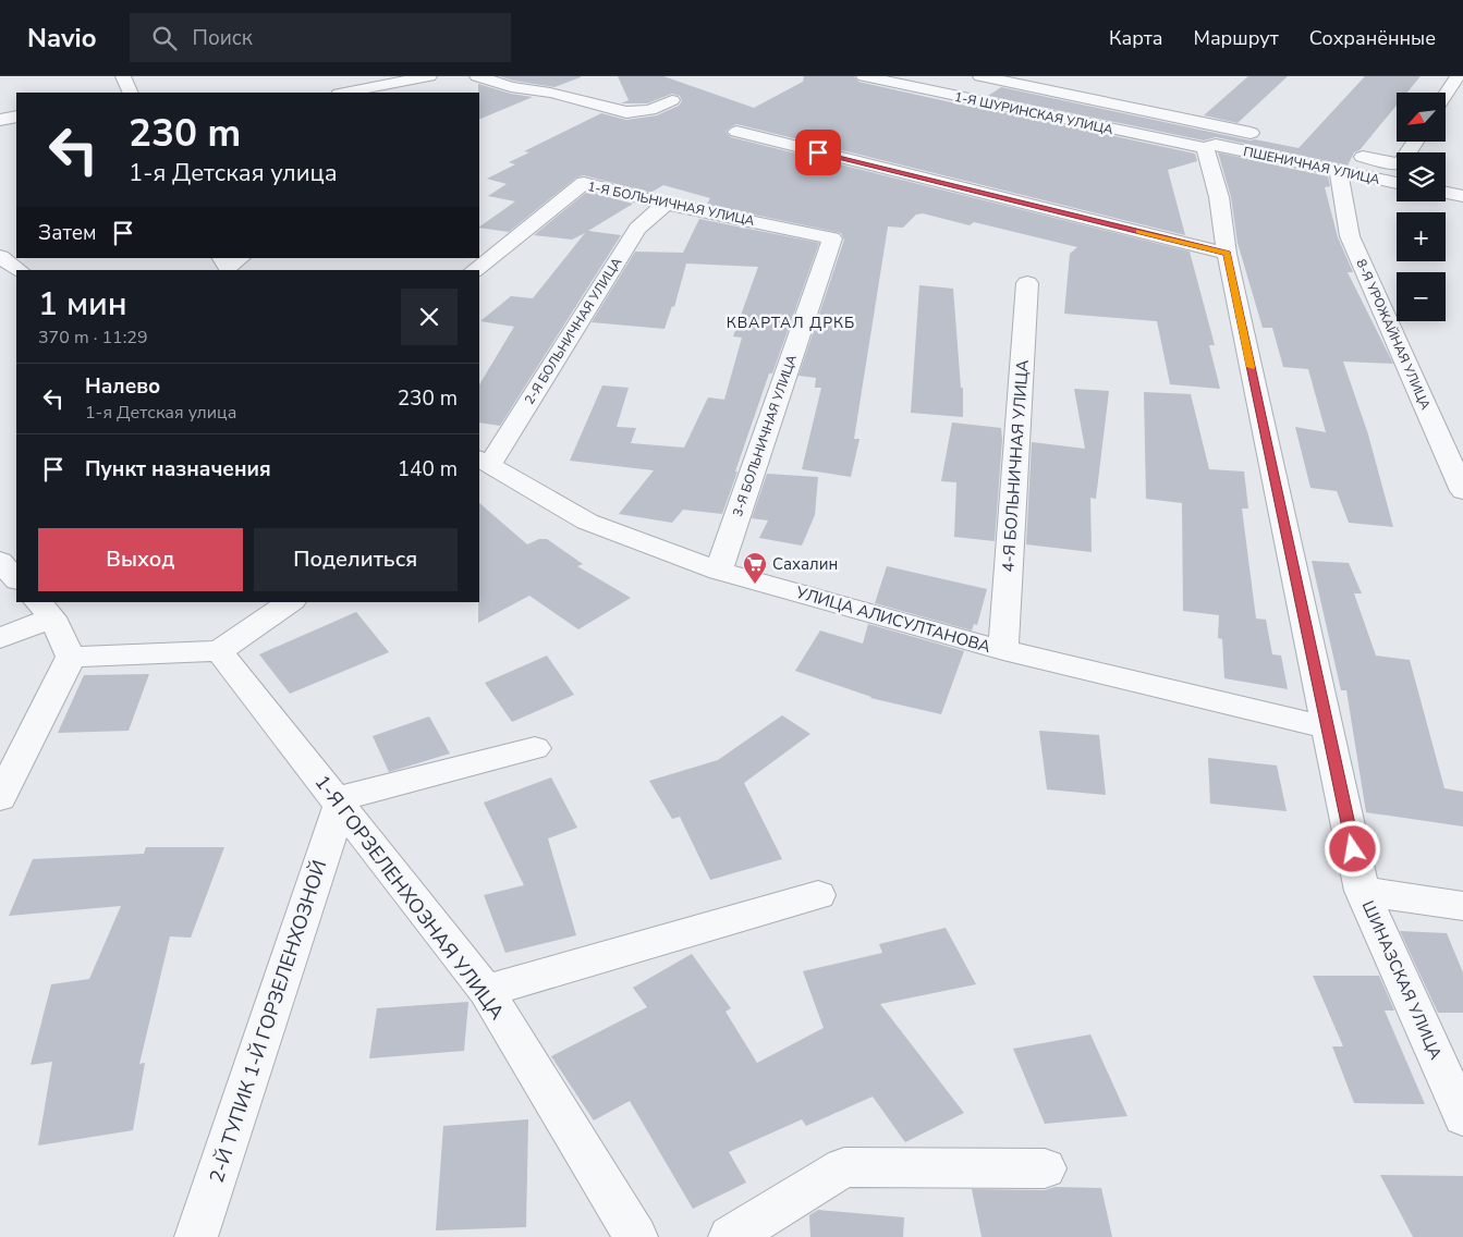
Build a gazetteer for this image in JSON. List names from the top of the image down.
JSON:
{
  "streets": {
    "street": [
      "1-Я ШУРИНСКАЯ УЛИЦА",
      "ПШЕНИЧНАЯ УЛИЦА",
      "1-Я БОЛЬНИЧНАЯ УЛИЦА",
      "2-Я БОЛЬНИЧНАЯ УЛИЦА",
      "8-Я УРОЖАЙНАЯ УЛИЦА",
      "3-Я БОЛЬНИЧНАЯ УЛИЦА",
      "4-Я БОЛЬНИЧНАЯ УЛИЦА",
      "УЛИЦА АЛИСУЛТАНОВА",
      "1-Я ГОРЗЕЛЕНХОЗНАЯ УЛИЦА",
      "ШИНАЗСКАЯ УЛИЦА",
      "2-Й ТУПИК 1-Й ГОРЗЕЛЕНХОЗНОЙ"
    ]
  },
  "crossings": [
    ["1-Я ШУРИНСКАЯ УЛИЦА", "ПШЕНИЧНАЯ УЛИЦА"],
    ["1-Я ШУРИНСКАЯ УЛИЦА", "ШИНАЗСКАЯ УЛИЦА"],
    ["ПШЕНИЧНАЯ УЛИЦА", "8-Я УРОЖАЙНАЯ УЛИЦА"],
    ["ПШЕНИЧНАЯ УЛИЦА", "ШИНАЗСКАЯ УЛИЦА"],
    ["1-Я БОЛЬНИЧНАЯ УЛИЦА", "2-Я БОЛЬНИЧНАЯ УЛИЦА"],
    ["1-Я БОЛЬНИЧНАЯ УЛИЦА", "3-Я БОЛЬНИЧНАЯ УЛИЦА"],
    ["2-Я БОЛЬНИЧНАЯ УЛИЦА", "УЛИЦА АЛИСУЛТАНОВА"],
    ["3-Я БОЛЬНИЧНАЯ УЛИЦА", "УЛИЦА АЛИСУЛТАНОВА"],
    ["4-Я БОЛЬНИЧНАЯ УЛИЦА", "УЛИЦА АЛИСУЛТАНОВА"],
    ["УЛИЦА АЛИСУЛТАНОВА", "ШИНАЗСКАЯ УЛИЦА"],
    ["1-Я ГОРЗЕЛЕНХОЗНАЯ УЛИЦА", "2-Й ТУПИК 1-Й ГОРЗЕЛЕНХОЗНОЙ"]
  ],
  "districts": ["КВАРТАЛ ДРКБ"],
  "places": {
    "supermarket": ["Сахалин"]
  },
  "north": "bottom left",
  "page": {
    "header": "Navio",
    "search": "Поиск",
    "nav": ["Карта", "Маршрут", "Сохранённые"],
    "map_buttons": ["+", "−"],
    "turn": ["230 m", "1-я Детская улица"],
    "then": "Затем",
    "heading": ["1 мин", "370 m · 11:29"],
    "list": [
      {
        "name": "Налево",
        "note": "1-я Детская улица",
        "value": "230 m"
      },
      {
        "name": "Пункт назначения",
        "value": "140 m"
      }
    ],
    "buttons": ["Выход", "Поделиться"]
  }
}
